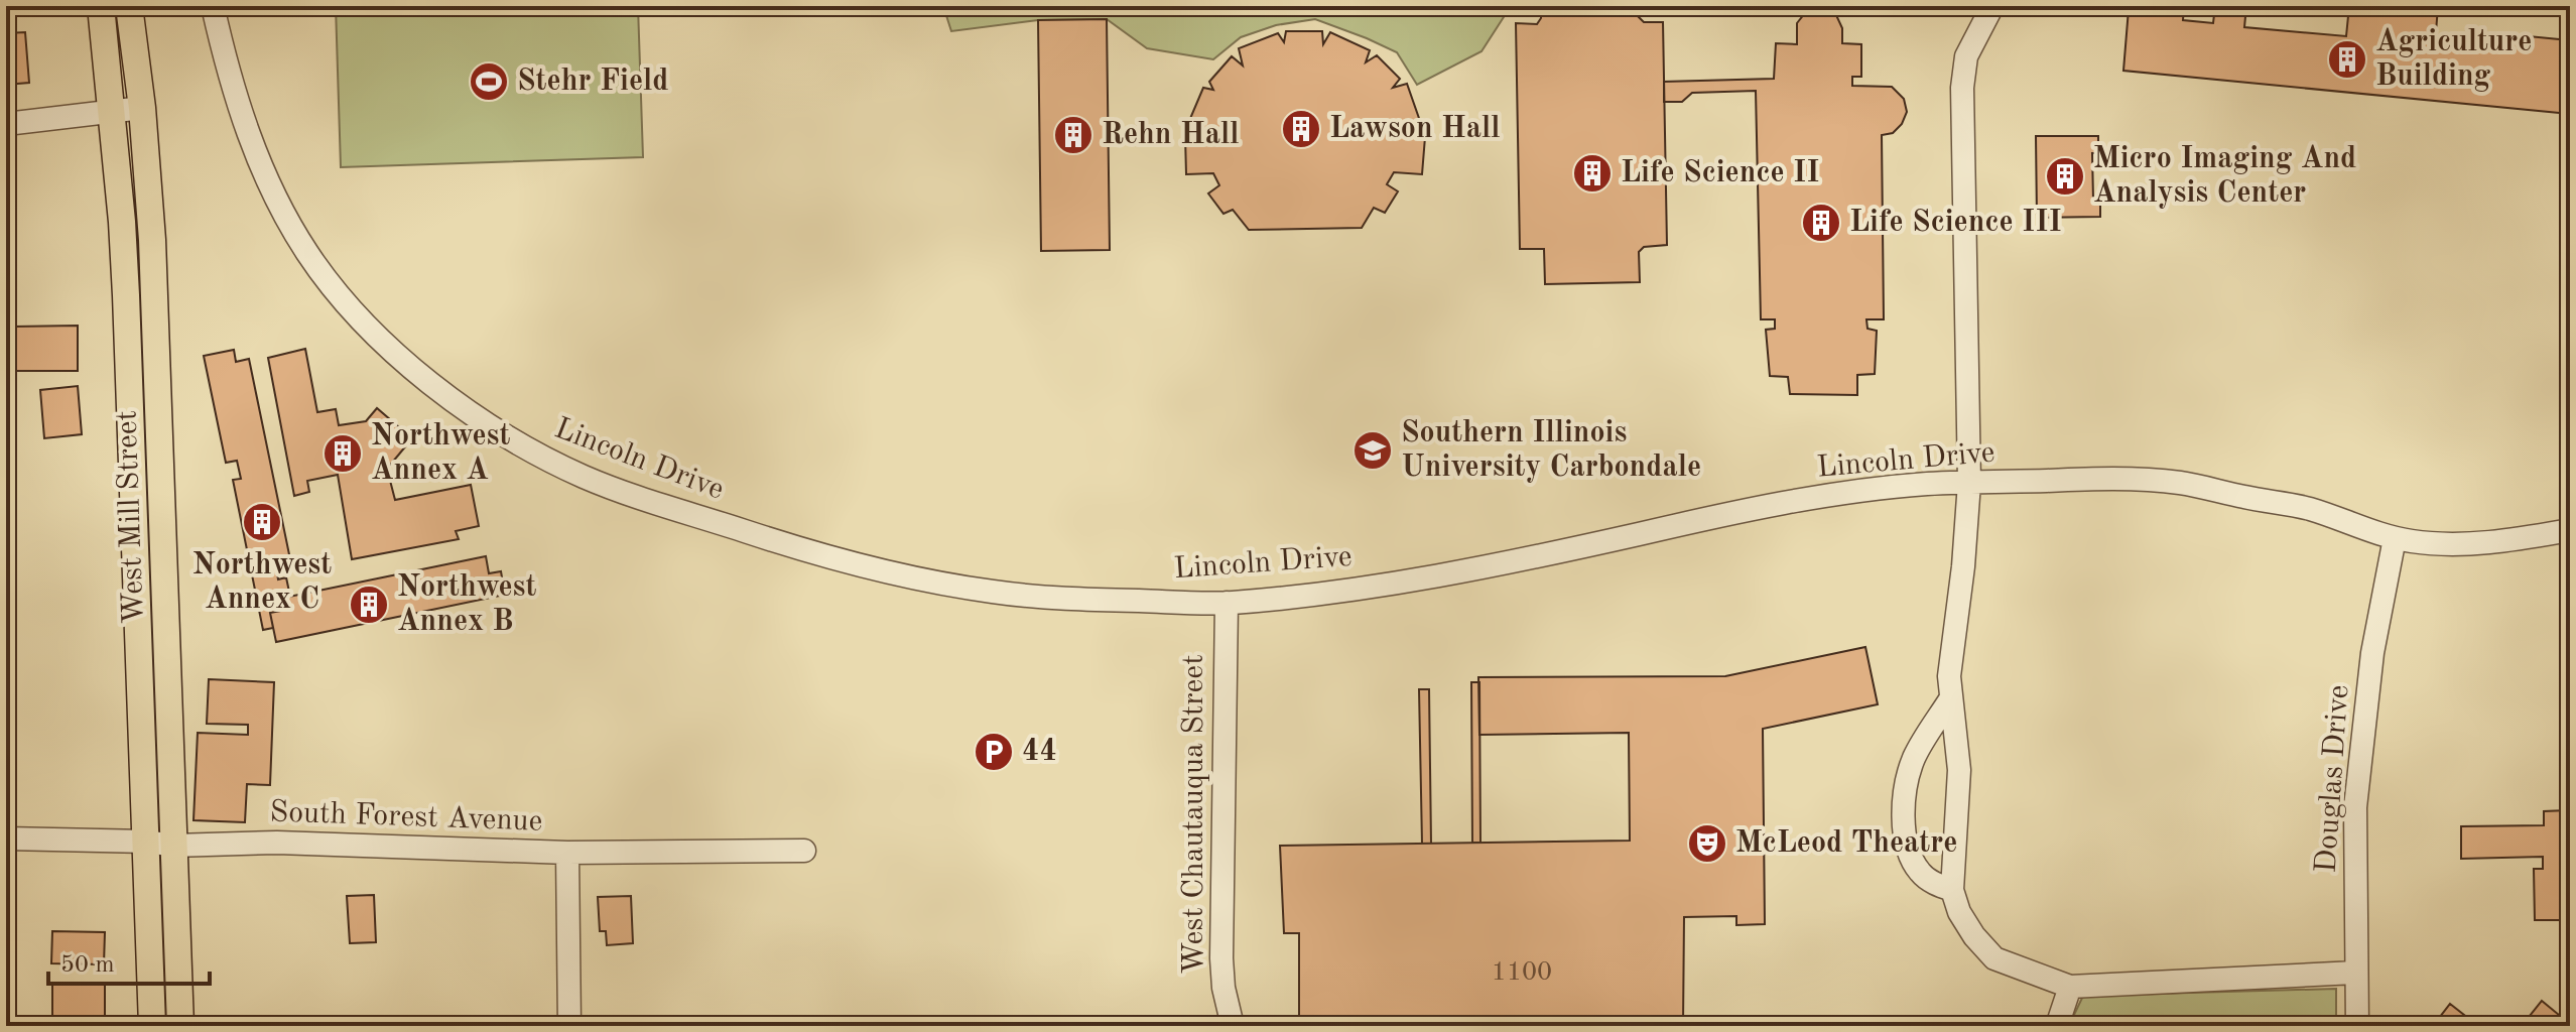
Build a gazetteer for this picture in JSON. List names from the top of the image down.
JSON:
{
  "streets": {
    "main road": ["West Mill Street"],
    "street": [
      "Lincoln Drive",
      "Douglas Drive",
      "West Chautauqua Street",
      "South Forest Avenue"
    ]
  },
  "crossings": [
    ["Lincoln Drive", "Douglas Drive"],
    ["Lincoln Drive", "West Chautauqua Street"],
    ["West Mill Street", "South Forest Avenue"]
  ],
  "places": {
    "building": [
      "Agriculture Building",
      "Lawson Hall",
      "Rehn Hall",
      "Life Science II",
      "Micro Imaging And Analysis Center",
      "Life Science III",
      "Northwest Annex A",
      "Northwest Annex C",
      "Northwest Annex B"
    ],
    "sports": ["Stehr Field"],
    "school or university": ["Southern Illinois University Carbondale"],
    "parking": ["44"],
    "theatre": ["McLeod Theatre"]
  },
  "house_numbers": ["1100"],
  "scale_bar": "50 m"
}
